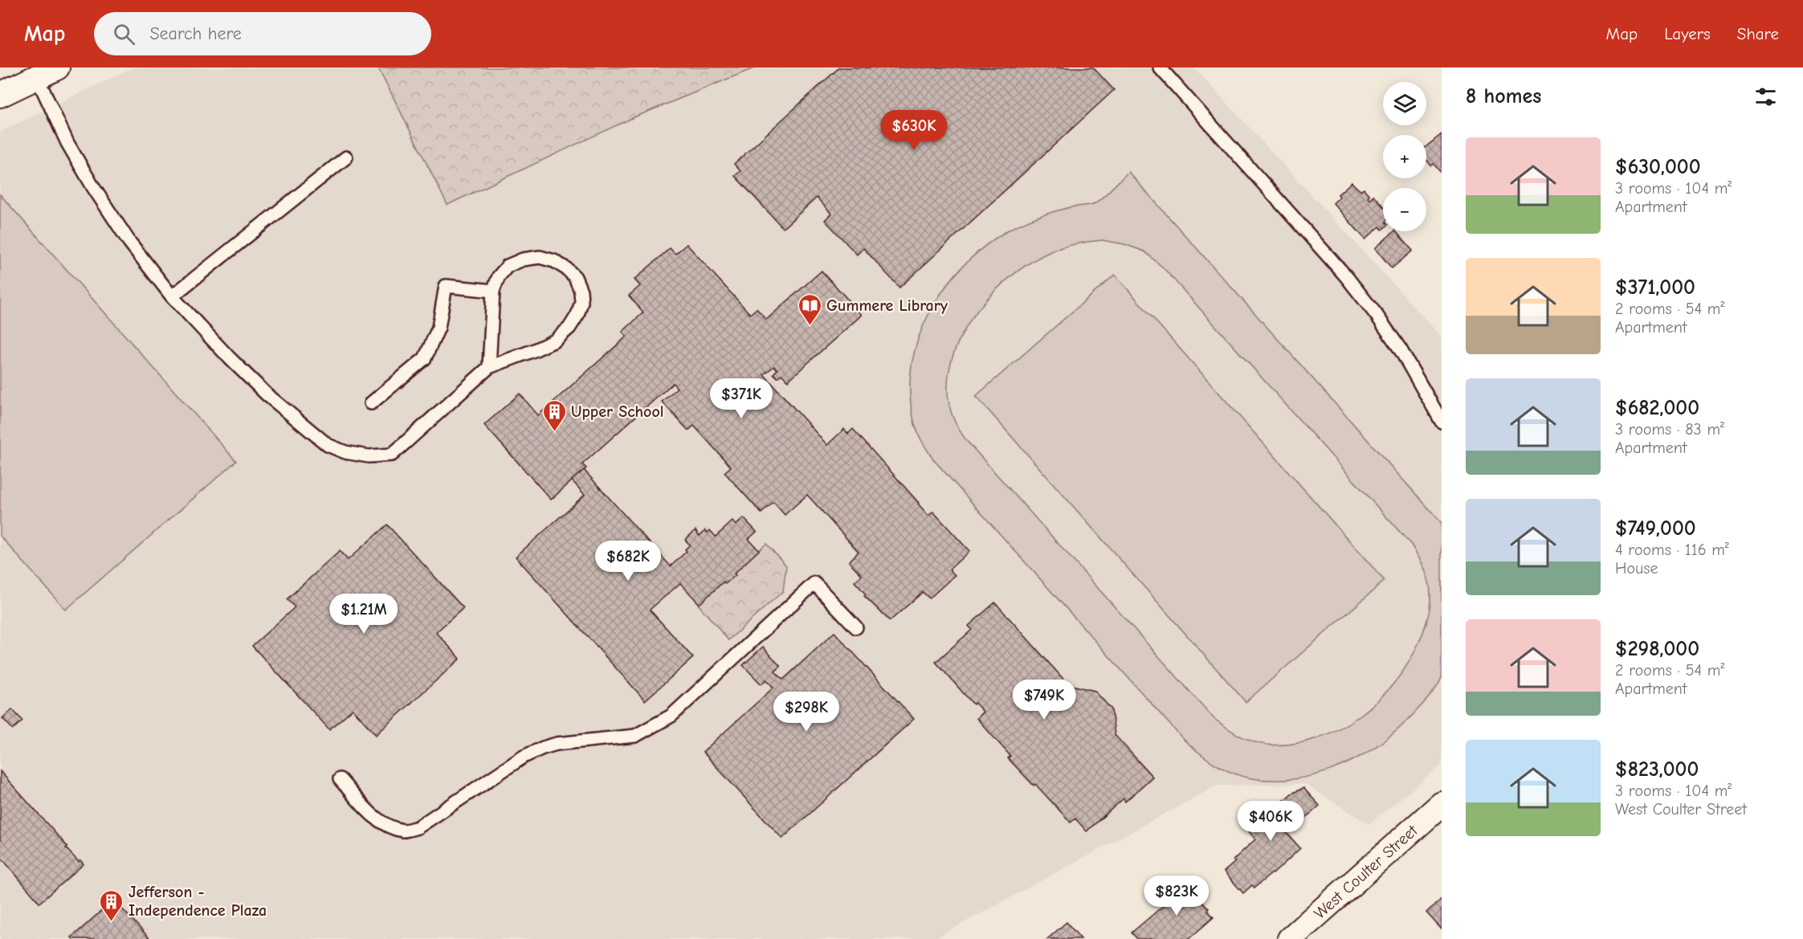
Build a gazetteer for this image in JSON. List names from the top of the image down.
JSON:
{
  "streets": {
    "street": ["West Coulter Street"]
  },
  "places": {
    "library": ["Gummere Library"],
    "building": ["Upper School", "Jefferson - Independence Plaza"]
  },
  "page": {
    "header": "Map",
    "search": "Search here",
    "nav": ["Map", "Layers", "Share"],
    "heading": "8 homes",
    "map_buttons": ["+", "−"],
    "price": [
      "$630K",
      "$371K",
      "$682K",
      "$1.21M",
      "$749K",
      "$298K",
      "$406K",
      "$823K"
    ],
    "list": [
      {
        "name": "$630,000",
        "note": "3 rooms · 104 m² · Apartment"
      },
      {
        "name": "$371,000",
        "note": "2 rooms · 54 m² · Apartment"
      },
      {
        "name": "$682,000",
        "note": "3 rooms · 83 m² · Apartment"
      },
      {
        "name": "$749,000",
        "note": "4 rooms · 116 m² · House"
      },
      {
        "name": "$298,000",
        "note": "2 rooms · 54 m² · Apartment"
      },
      {
        "name": "$823,000",
        "note": "3 rooms · 104 m² · West Coulter Street"
      }
    ]
  }
}
